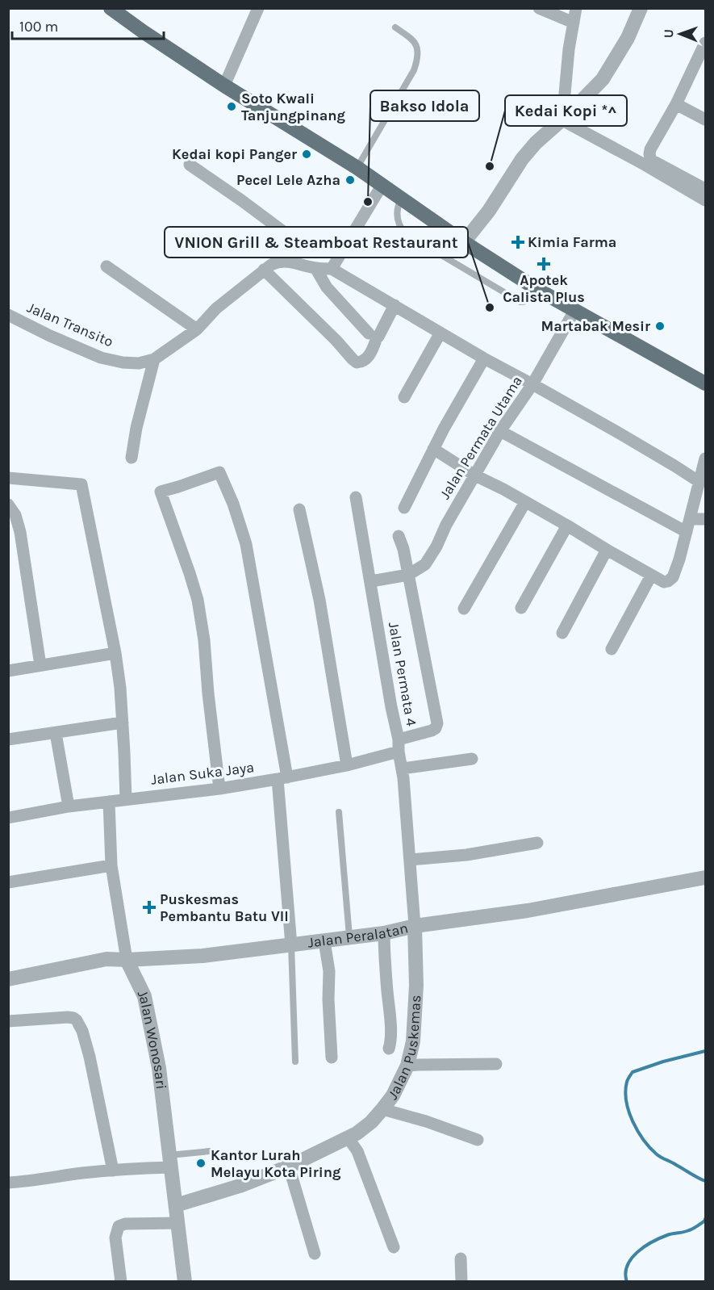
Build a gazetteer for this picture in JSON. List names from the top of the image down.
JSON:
{
  "streets": {
    "street": [
      "Jalan Transito",
      "Jalan Permata Utama",
      "Jalan Permata 4",
      "Jalan Suka Jaya",
      "Jalan Peralatan",
      "Jalan Wonosari",
      "Jalan Puskemas"
    ]
  },
  "crossings": [
    ["Jalan Permata Utama", "Jalan Permata 4"],
    ["Jalan Permata 4", "Jalan Suka Jaya"],
    ["Jalan Permata 4", "Jalan Puskemas"],
    ["Jalan Suka Jaya", "Jalan Wonosari"],
    ["Jalan Suka Jaya", "Jalan Puskemas"],
    ["Jalan Peralatan", "Jalan Wonosari"],
    ["Jalan Peralatan", "Jalan Puskemas"],
    ["Jalan Wonosari", "Jalan Puskemas"]
  ],
  "places": {
    "other": [
      "Soto Kwali Tanjungpinang",
      "Kedai kopi Panger",
      "Kedai Kopi *^",
      "Pecel Lele Azha",
      "Bakso Idola",
      "VNION Grill & Steamboat Restaurant",
      "Martabak Mesir",
      "Kantor Lurah Melayu Kota Piring"
    ],
    "health": ["Kimia Farma", "Apotek Calista Plus", "Puskesmas Pembantu Batu VII"]
  },
  "scale_bar": "100 m",
  "north": "left"
}
